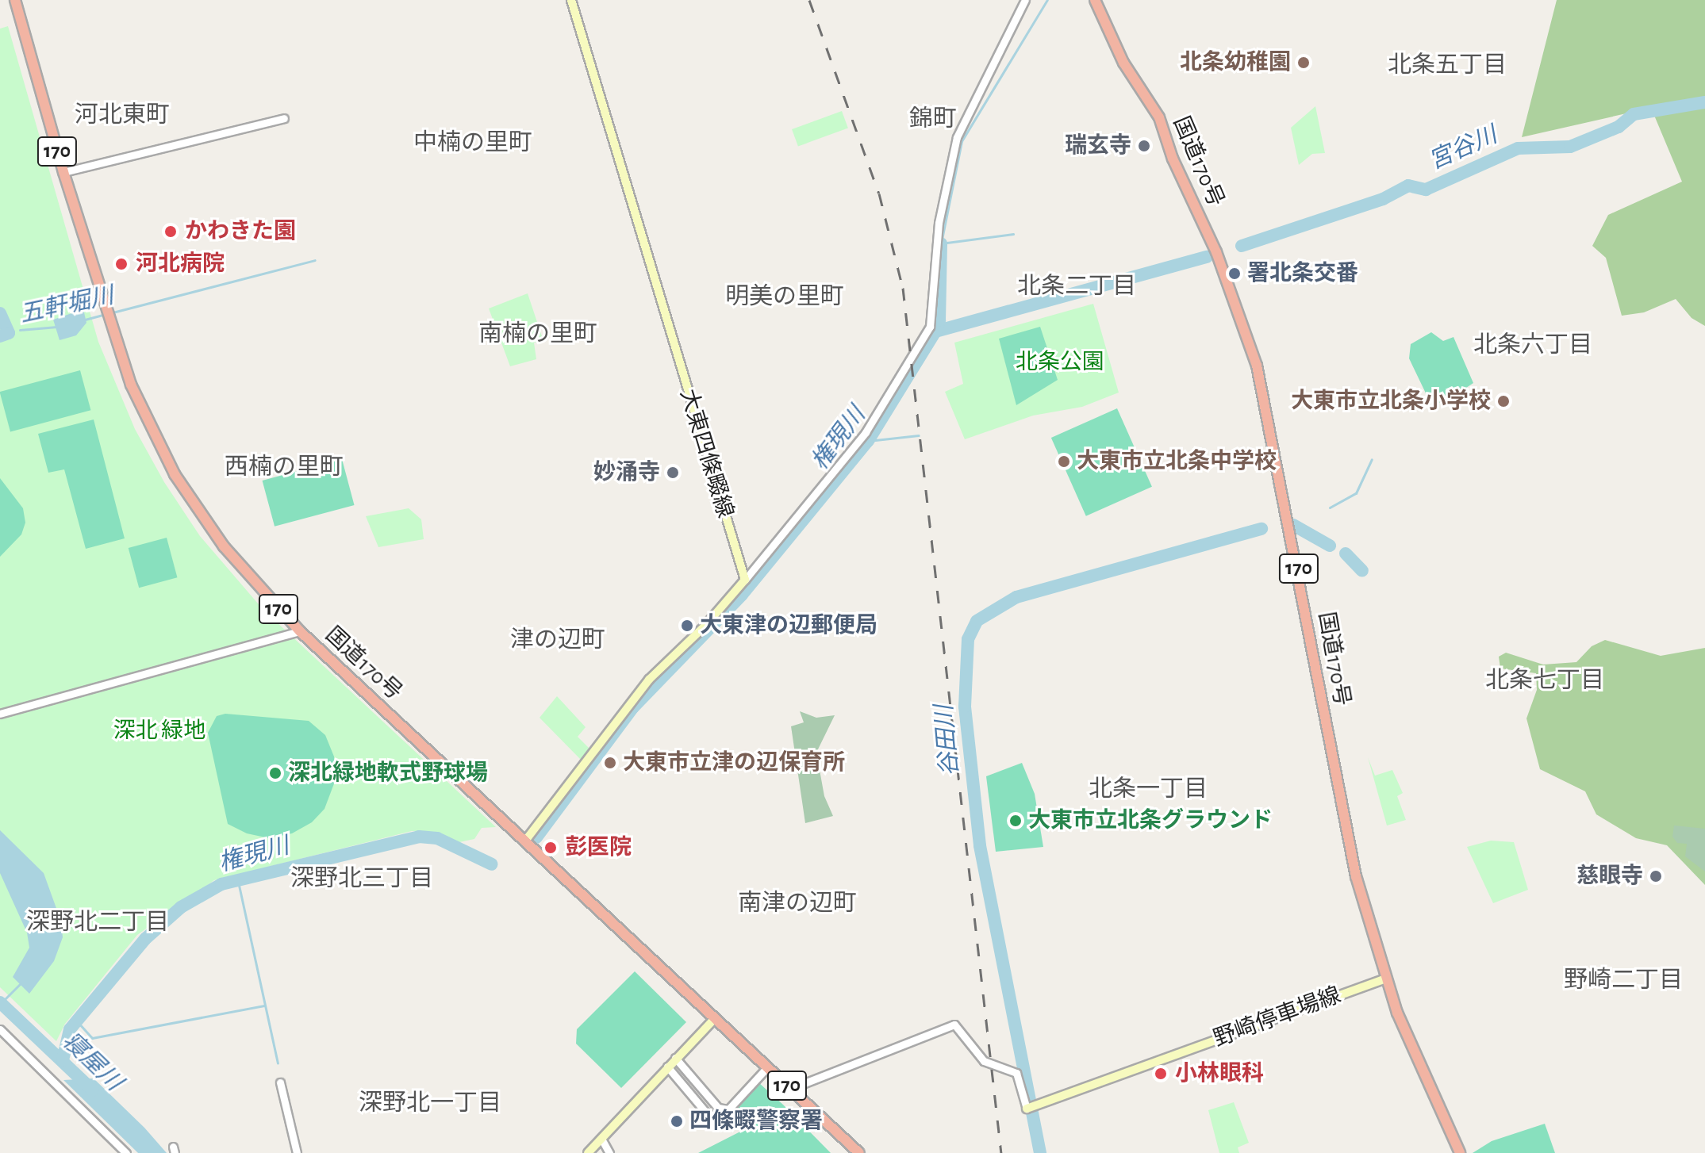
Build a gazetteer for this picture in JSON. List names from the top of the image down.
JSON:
{
  "streets": {
    "highway": ["170", "国道170号"],
    "main road": ["大東四條畷線", "野崎停車場線"]
  },
  "crossings": [
    ["国道170号", "野崎停車場線"]
  ],
  "districts": [
    "北条五丁目",
    "河北東町",
    "錦町",
    "中楠の里町",
    "北条二丁目",
    "明美の里町",
    "南楠の里町",
    "北条六丁目",
    "西楠の里町",
    "津の辺町",
    "北条七丁目",
    "北条一丁目",
    "深野北三丁目",
    "南津の辺町",
    "深野北二丁目",
    "野崎二丁目",
    "深野北一丁目"
  ],
  "water": [
    "宮谷川",
    "五軒堀川",
    "権現川",
    "谷田川",
    "寝屋川"
  ],
  "parks": ["北条公園", "深北 緑地"],
  "places": [
    "北条幼稚園",
    "瑞玄寺",
    "かわきた園",
    "河北病院",
    "署北条交番",
    "大東市立北条小学校",
    "大東市立北条中学校",
    "妙涌寺",
    "大東津の辺郵便局",
    "大東市立津の辺保育所",
    "深北緑地軟式野球場",
    "大東市立北条グラウンド",
    "彭医院",
    "慈眼寺",
    "小林眼科",
    "四條畷警察署"
  ]
}
